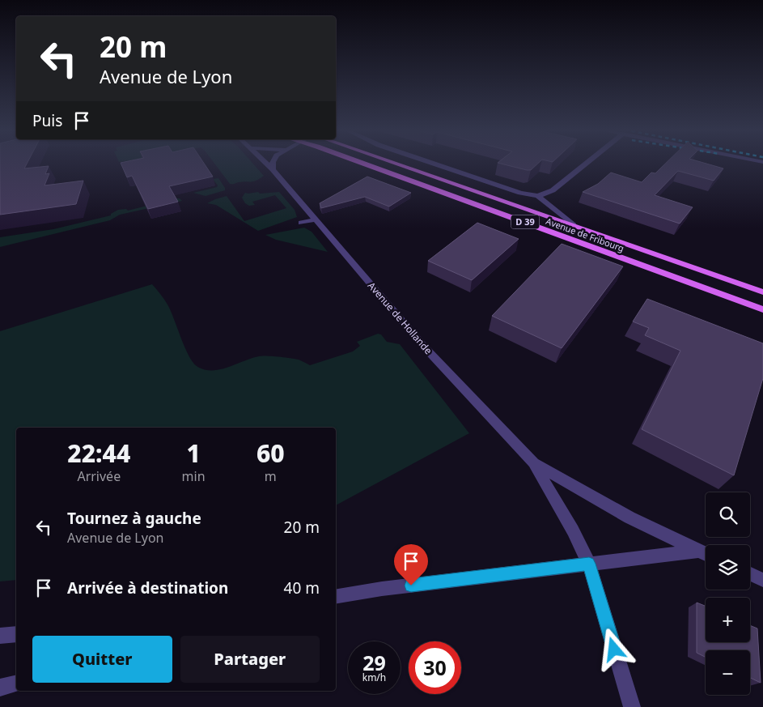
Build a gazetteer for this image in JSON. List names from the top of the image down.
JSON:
{
  "streets": {
    "main road": ["D 39", "Avenue de Fribourg"],
    "street": ["Avenue de Hollande"]
  },
  "page": {
    "turn": ["20 m", "Avenue de Lyon"],
    "then": "Puis",
    "eta": [
      "22:44",
      "Arrivée",
      "1",
      "min",
      "60",
      "m"
    ],
    "map_buttons": ["+", "−"],
    "list": [
      {
        "name": "Tournez à gauche",
        "note": "Avenue de Lyon",
        "value": "20 m"
      },
      {
        "name": "Arrivée à destination",
        "value": "40 m"
      }
    ],
    "buttons": ["Quitter", "Partager"],
    "speed": "29 km/h",
    "limit": "30"
  }
}
